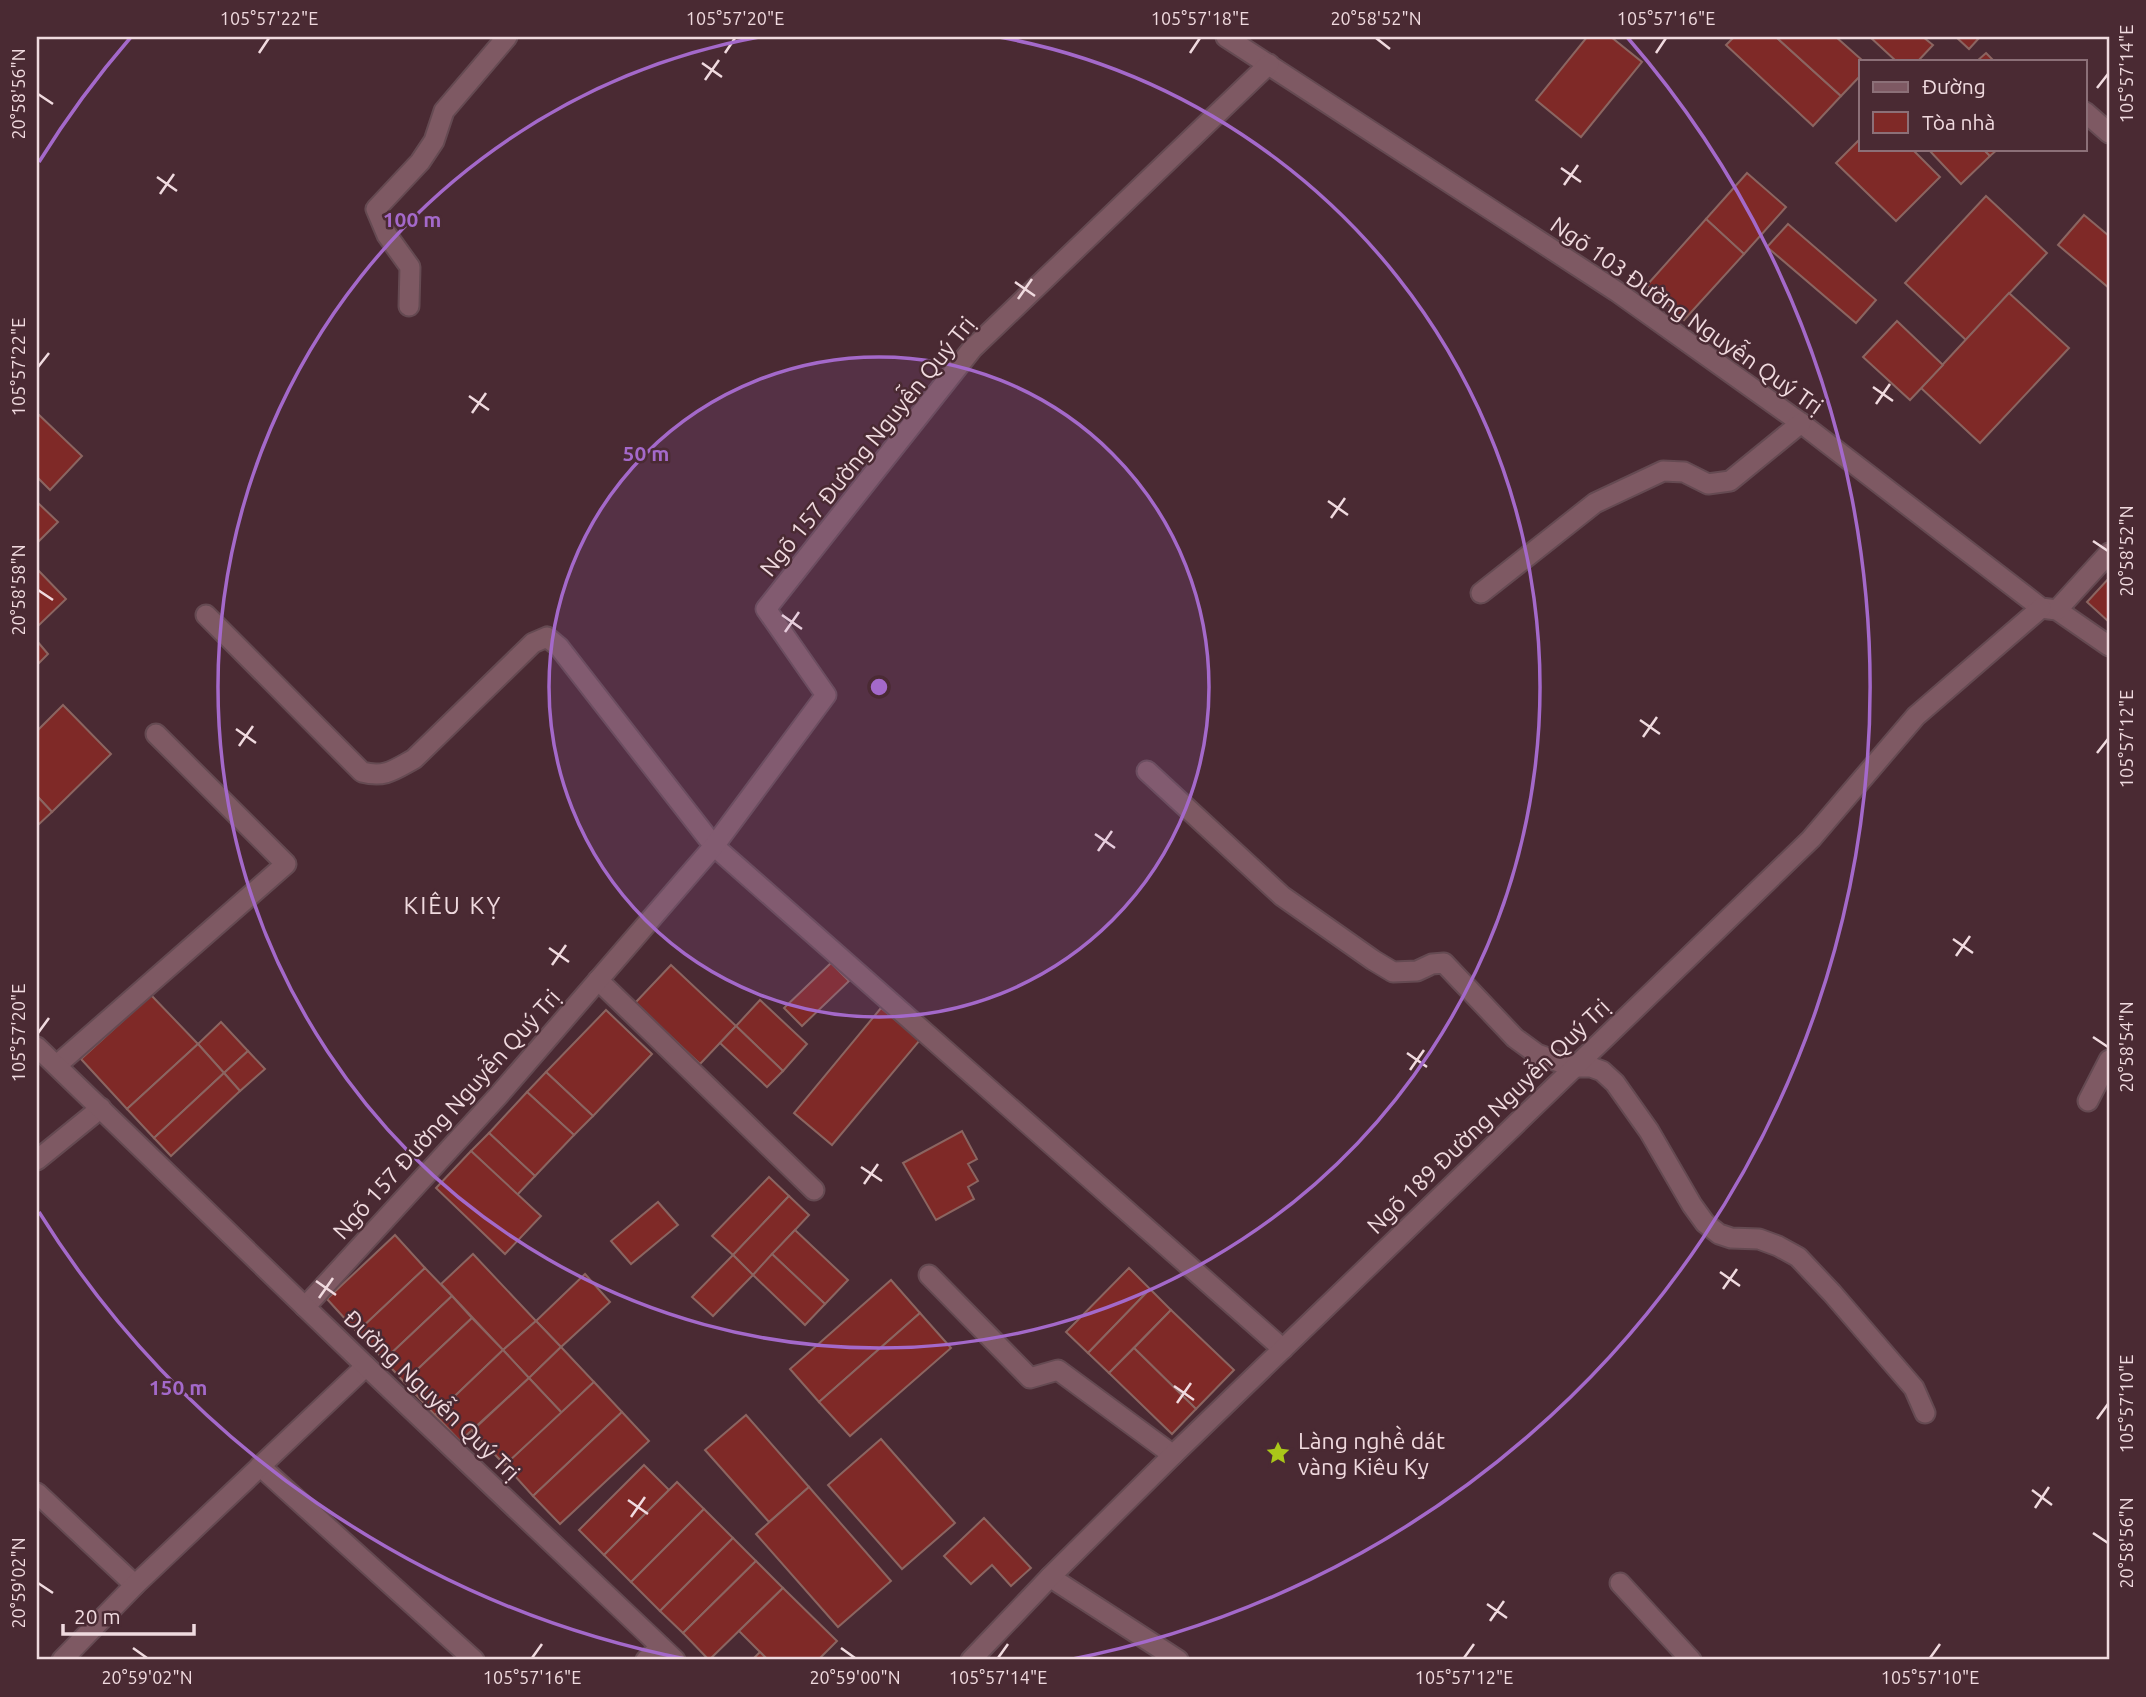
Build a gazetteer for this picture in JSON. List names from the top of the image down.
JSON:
{
  "streets": {
    "street": [
      "Ngõ 103 Đường Nguyễn Quý Trị",
      "Ngõ 157 Đường Nguyễn Quý Trị",
      "Ngõ 189 Đường Nguyễn Quý Trị",
      "Đường Nguyễn Quý Trị"
    ]
  },
  "crossings": [
    ["Ngõ 103 Đường Nguyễn Quý Trị", "Ngõ 157 Đường Nguyễn Quý Trị"],
    ["Ngõ 103 Đường Nguyễn Quý Trị", "Ngõ 189 Đường Nguyễn Quý Trị"],
    ["Ngõ 157 Đường Nguyễn Quý Trị", "Đường Nguyễn Quý Trị"]
  ],
  "districts": ["KIÊU KỴ"],
  "places": {
    "place": ["Làng nghề dát vàng Kiêu Kỵ"]
  },
  "legend": ["Đường", "Tòa nhà"],
  "scale_bar": "20 m",
  "coordinates": [
    "105°57'22\"E",
    "105°57'20\"E",
    "105°57'18\"E",
    "20°58'52\"N",
    "105°57'16\"E",
    "105°57'14\"E",
    "20°58'56\"N",
    "20°58'58\"N",
    "105°57'12\"E",
    "20°58'54\"N",
    "105°57'10\"E",
    "20°59'02\"N",
    "20°59'00\"N"
  ],
  "rings": ["100 m", "50 m", "150 m"]
}
